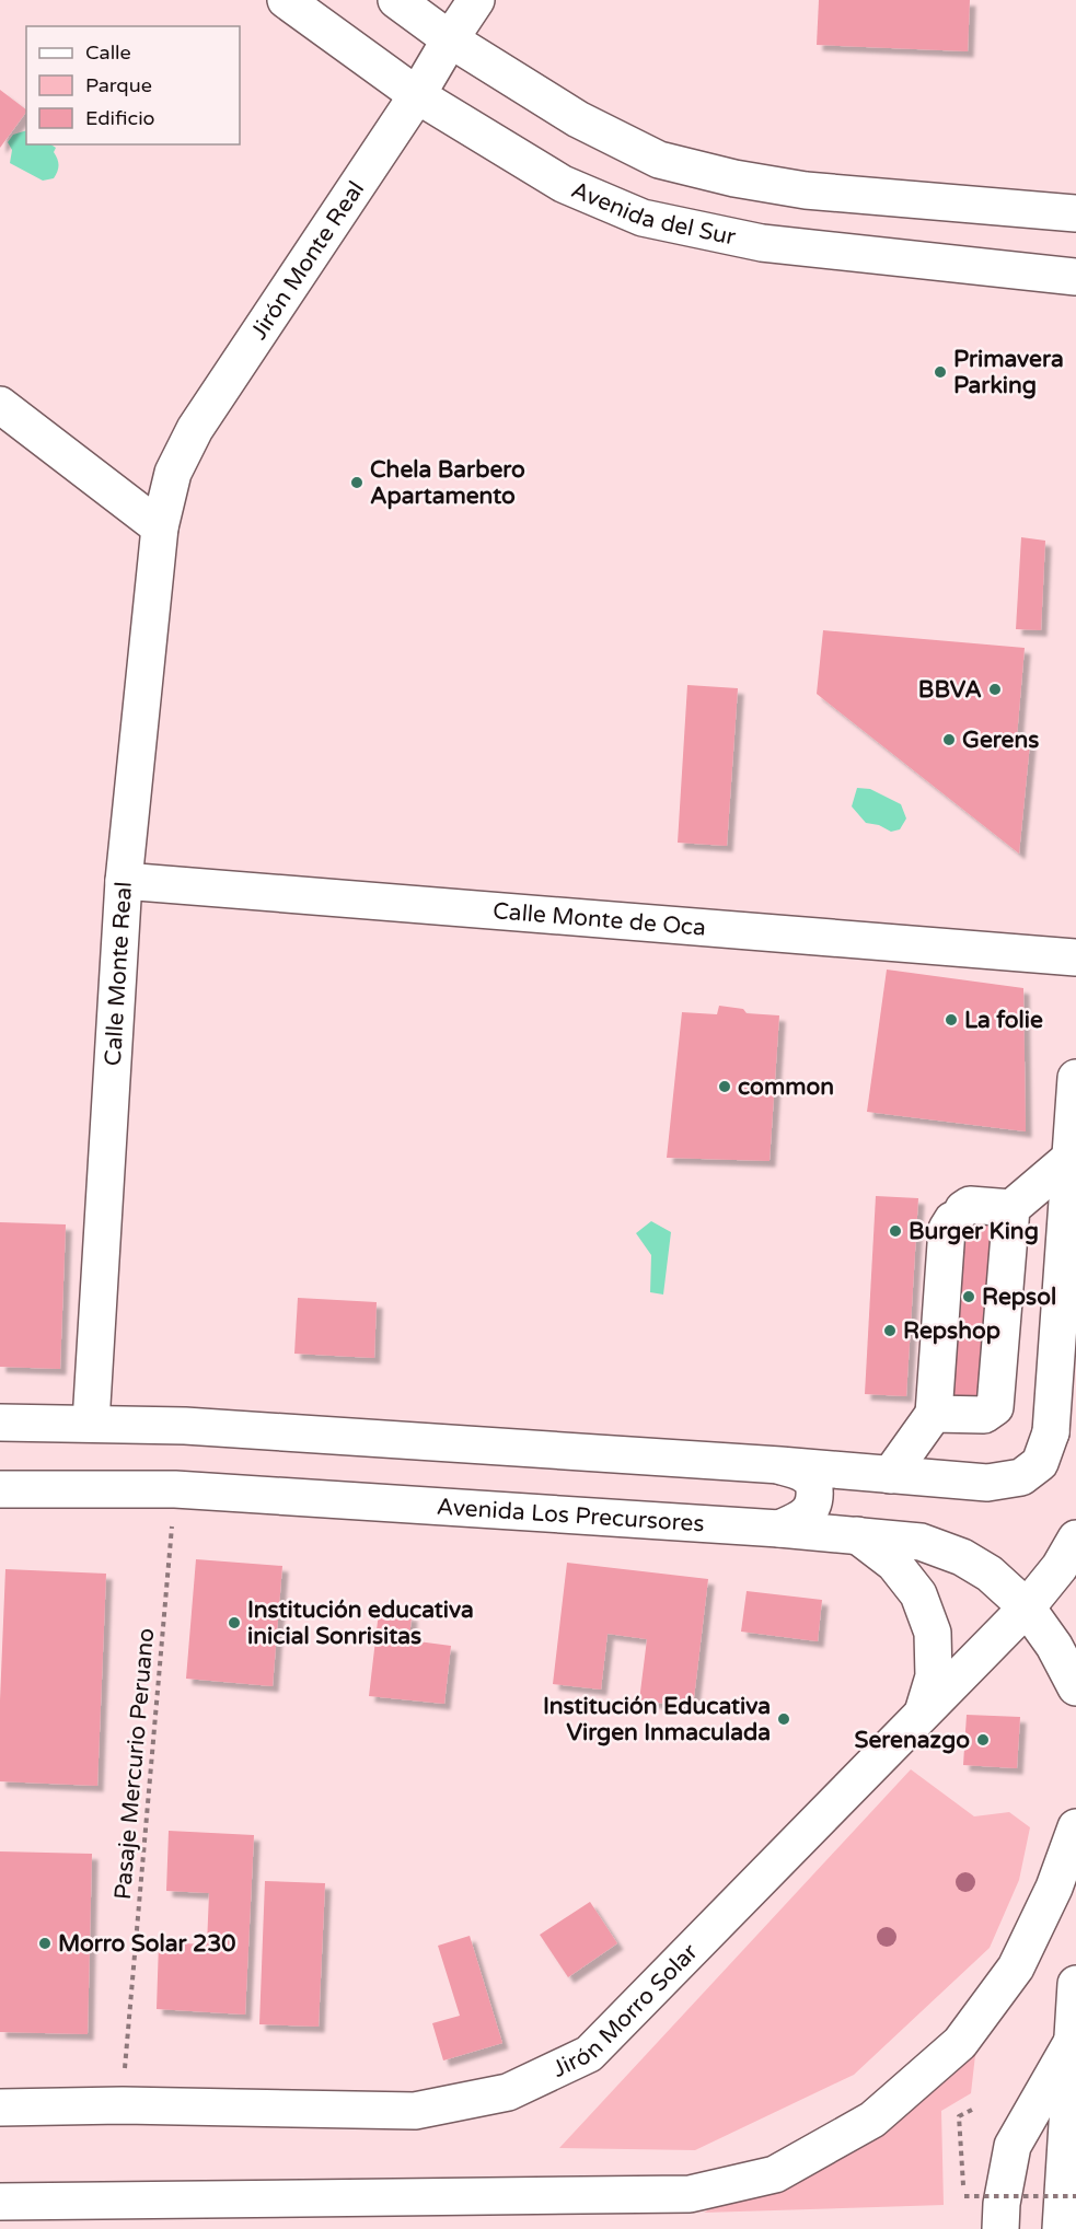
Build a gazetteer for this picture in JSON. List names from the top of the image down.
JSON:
{
  "streets": {
    "main road": [
      "Avenida del Sur",
      "Jirón Monte Real",
      "Calle Monte de Oca",
      "Calle Monte Real",
      "Avenida Los Precursores",
      "Jirón Morro Solar"
    ],
    "path": ["Pasaje Mercurio Peruano"]
  },
  "crossings": [
    ["Avenida del Sur", "Jirón Monte Real"],
    ["Jirón Monte Real", "Calle Monte Real"],
    ["Calle Monte de Oca", "Calle Monte Real"],
    ["Avenida Los Precursores", "Pasaje Mercurio Peruano"],
    ["Avenida Los Precursores", "Jirón Morro Solar"],
    ["Pasaje Mercurio Peruano", "Jirón Morro Solar"]
  ],
  "places": [
    "Primavera Parking",
    "Chela Barbero Apartamento",
    "BBVA",
    "Gerens",
    "La folie",
    "common",
    "Burger King",
    "Repsol",
    "Repshop",
    "Institución educativa inicial Sonrisitas",
    "Institución Educativa Virgen Inmaculada",
    "Serenazgo",
    "Morro Solar 230"
  ],
  "legend": ["Calle", "Parque", "Edificio"]
}
